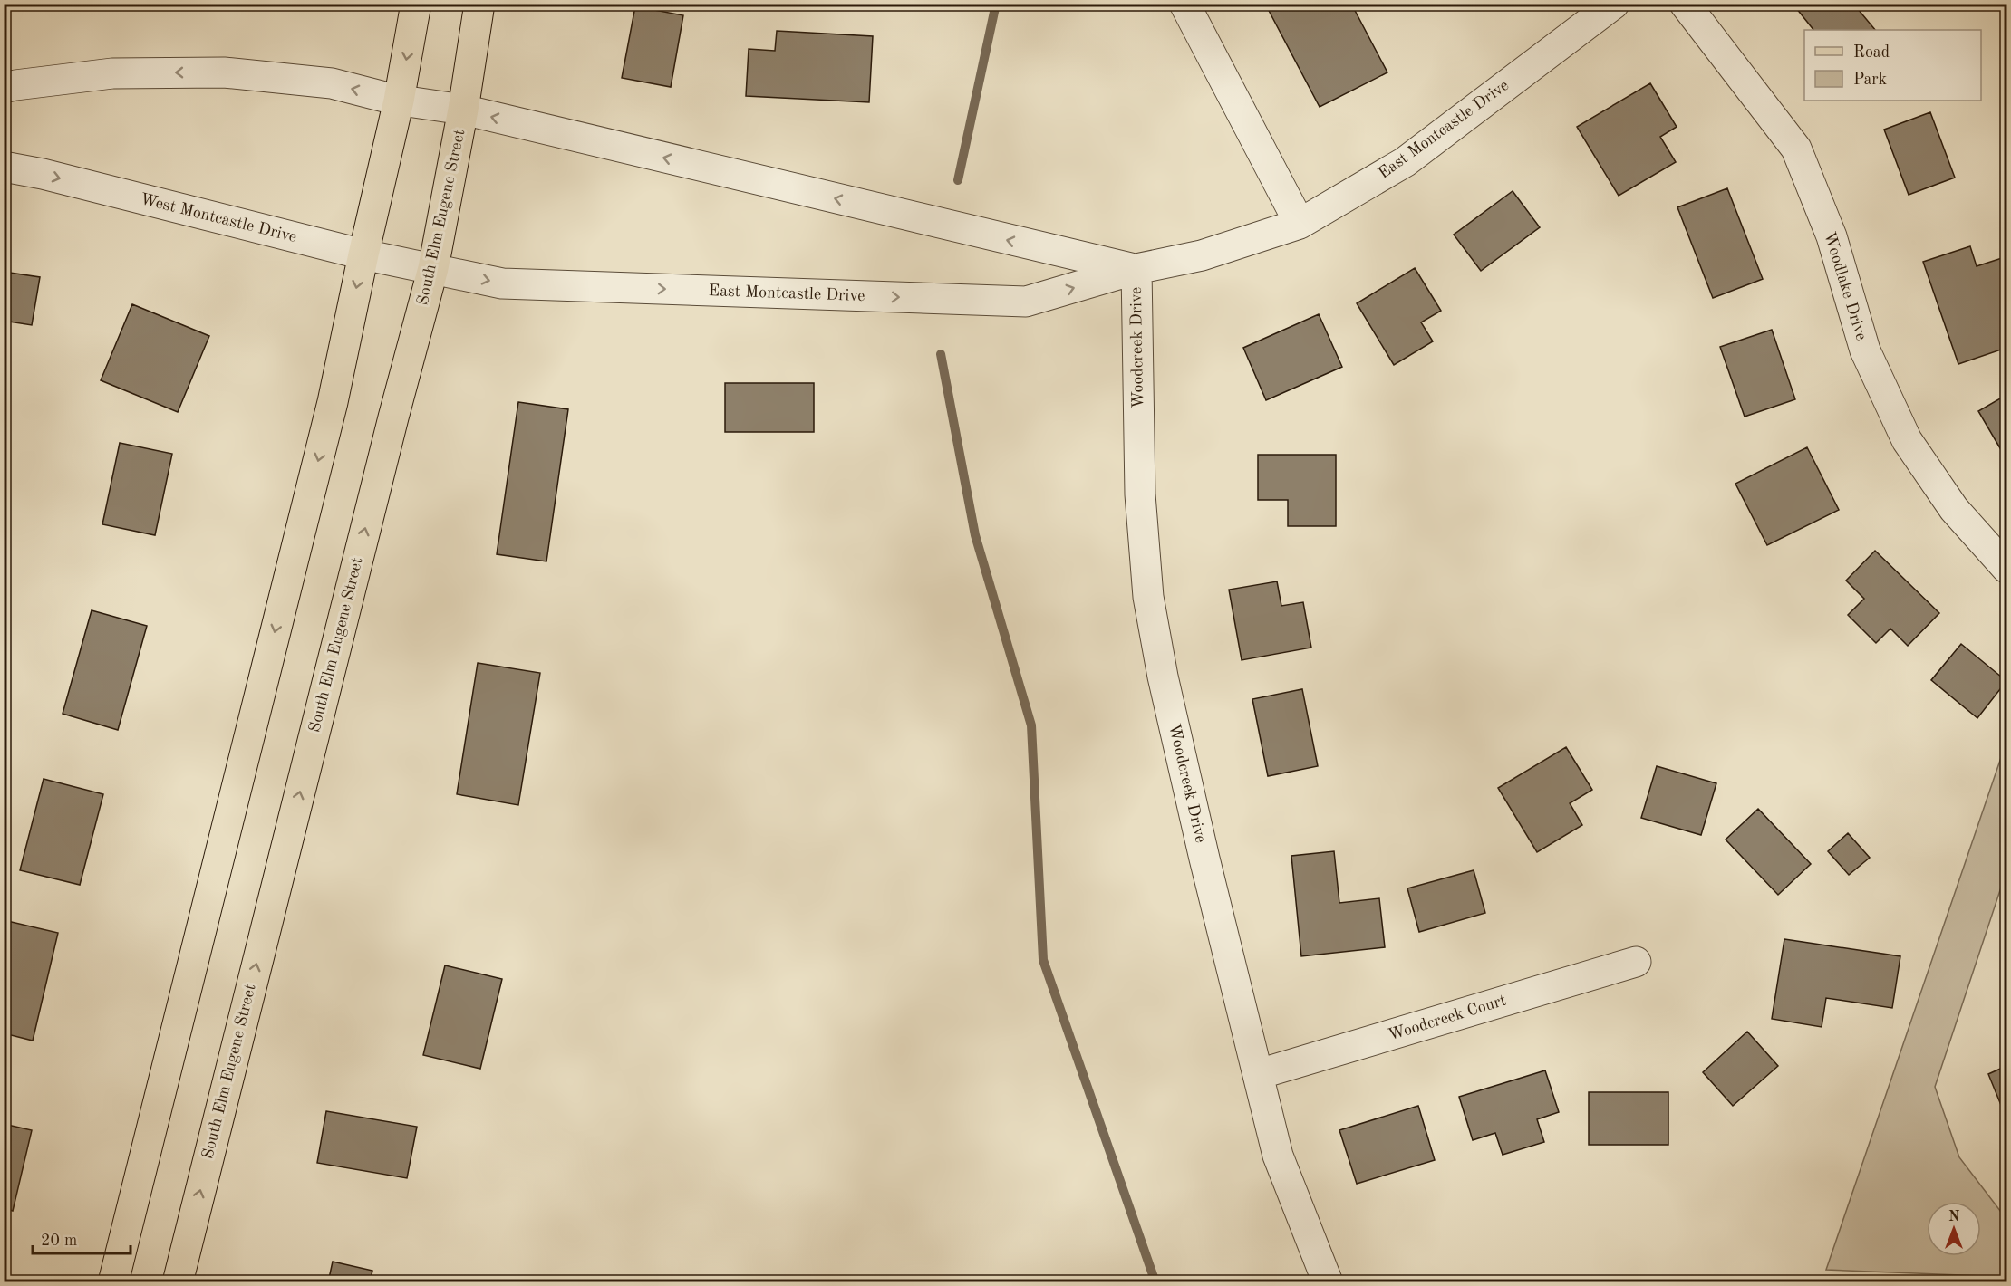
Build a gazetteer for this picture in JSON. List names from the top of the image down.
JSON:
{
  "streets": {
    "main road": ["South Elm Eugene Street"],
    "street": [
      "East Montcastle Drive",
      "West Montcastle Drive",
      "Woodlake Drive",
      "Woodcreek Drive",
      "Woodcreek Court"
    ]
  },
  "crossings": [
    ["East Montcastle Drive", "South Elm Eugene Street"],
    ["East Montcastle Drive", "West Montcastle Drive"],
    ["East Montcastle Drive", "Woodcreek Drive"],
    ["South Elm Eugene Street", "West Montcastle Drive"],
    ["Woodcreek Drive", "Woodcreek Court"]
  ],
  "legend": ["Road", "Park"],
  "scale_bar": "20 m",
  "north": "top"
}
